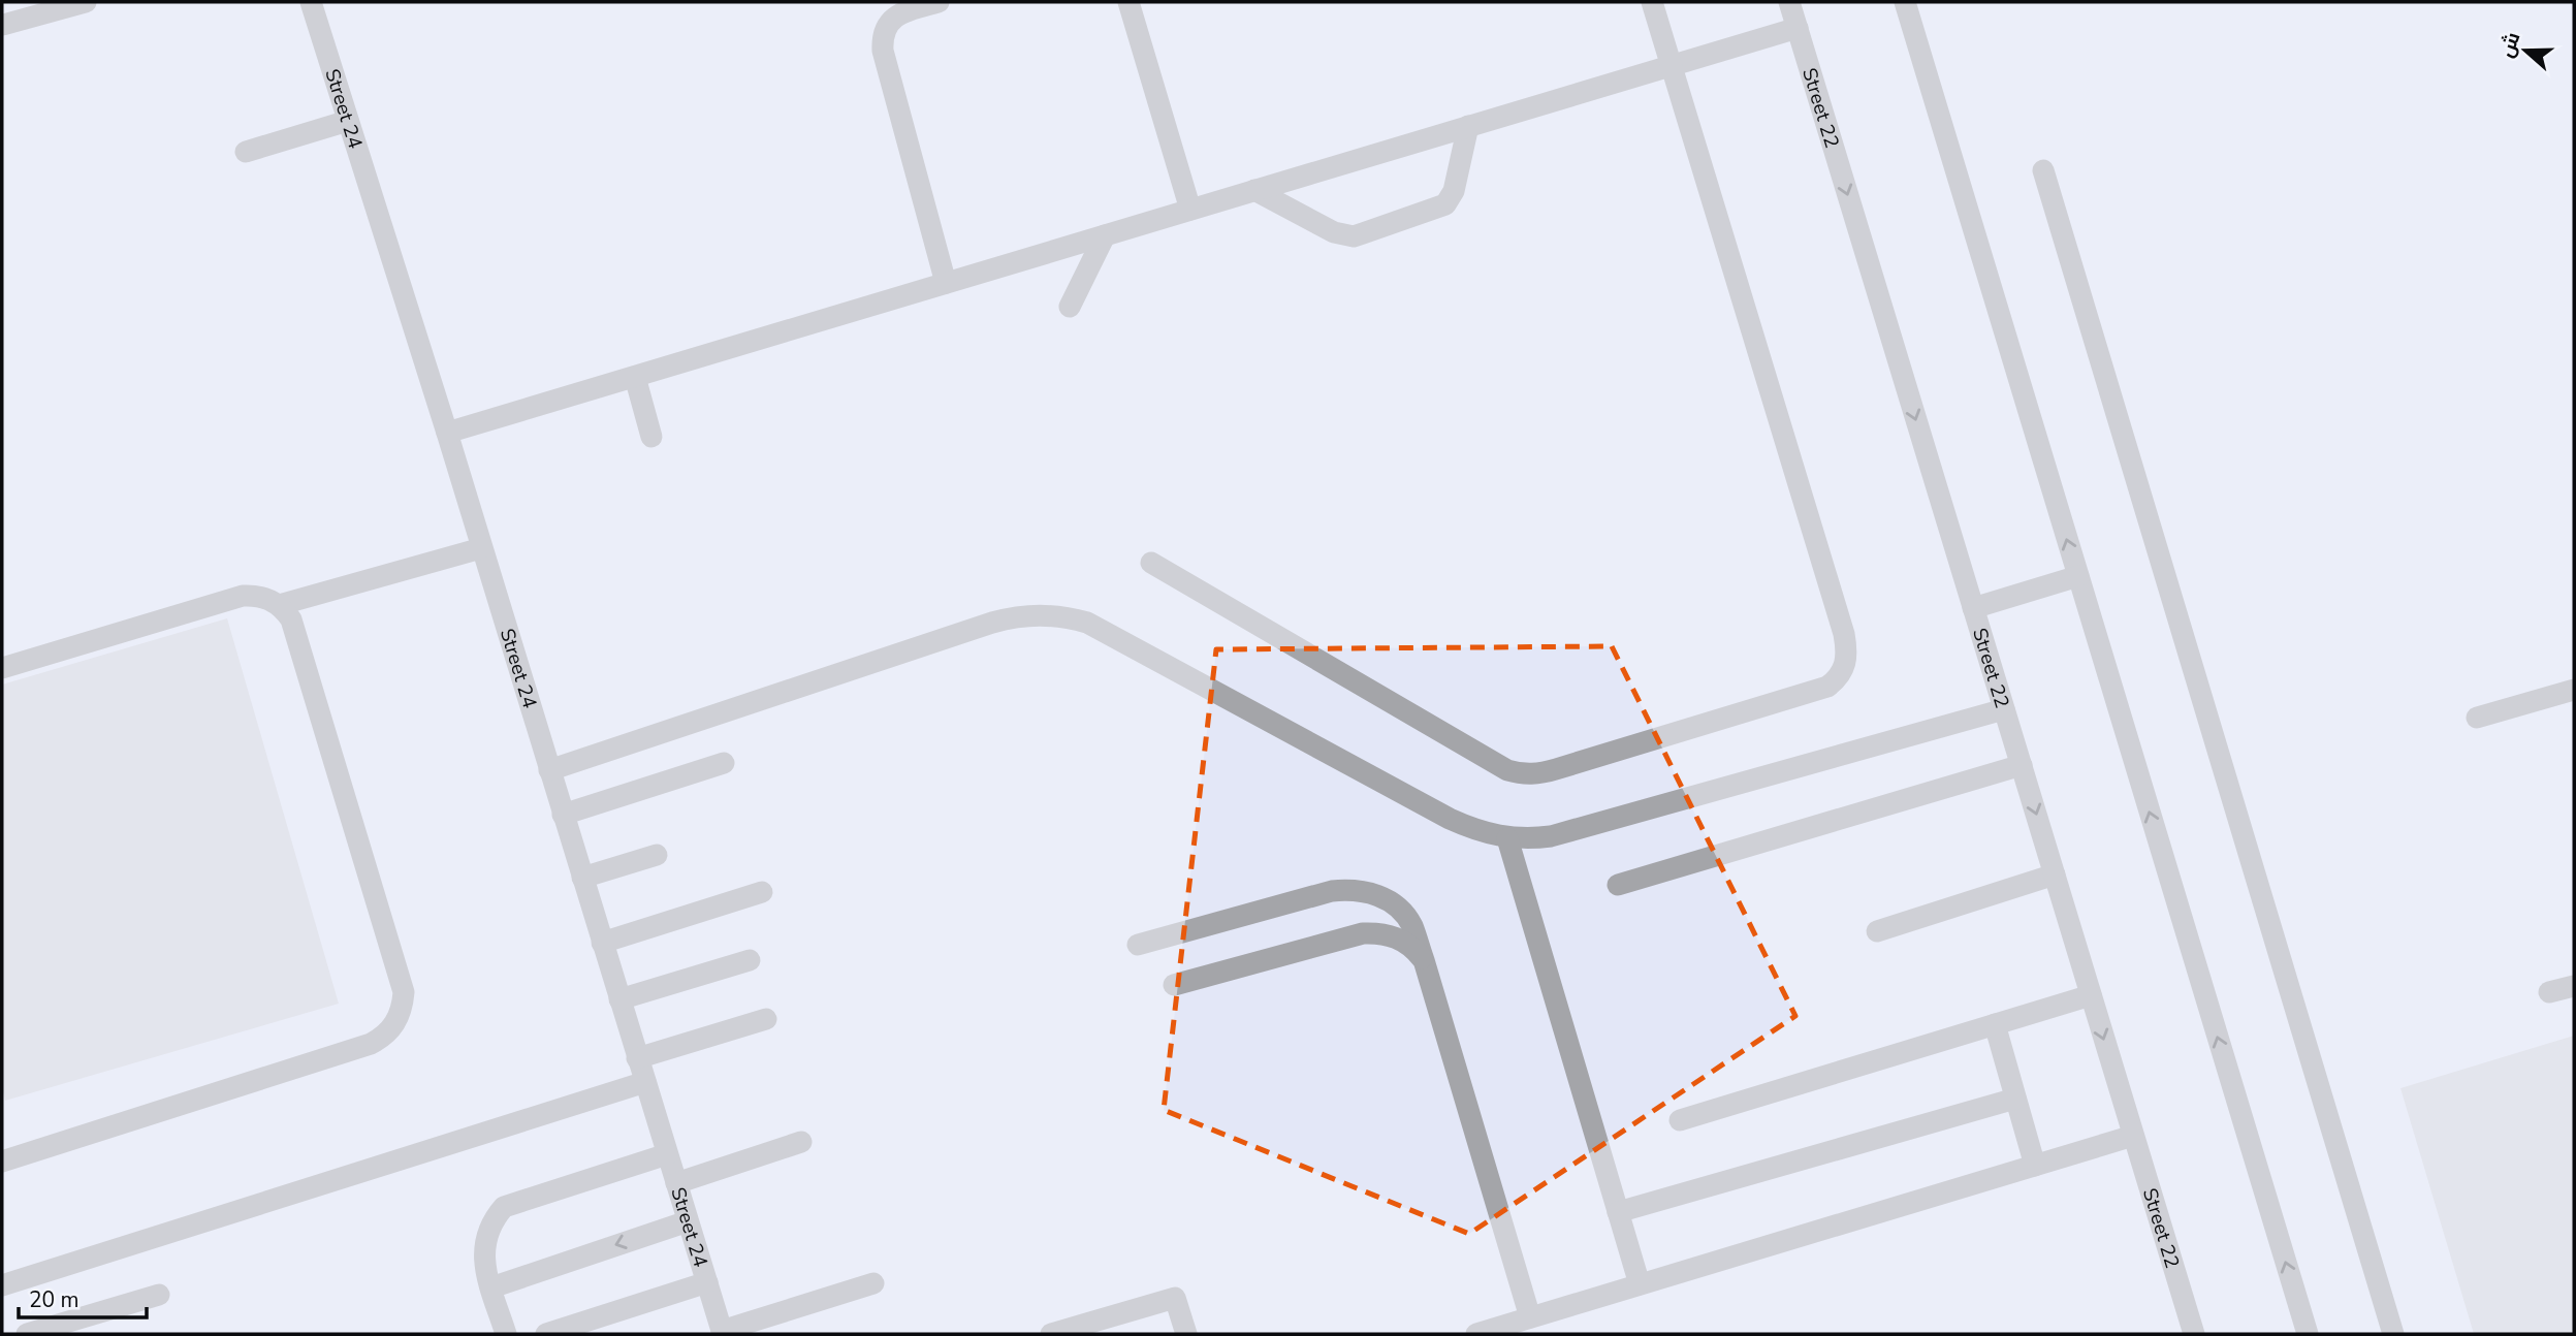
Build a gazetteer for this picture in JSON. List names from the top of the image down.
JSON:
{
  "streets": {
    "street": ["Street 22", "Street 24"]
  },
  "scale_bar": "20 m",
  "north": "left"
}
